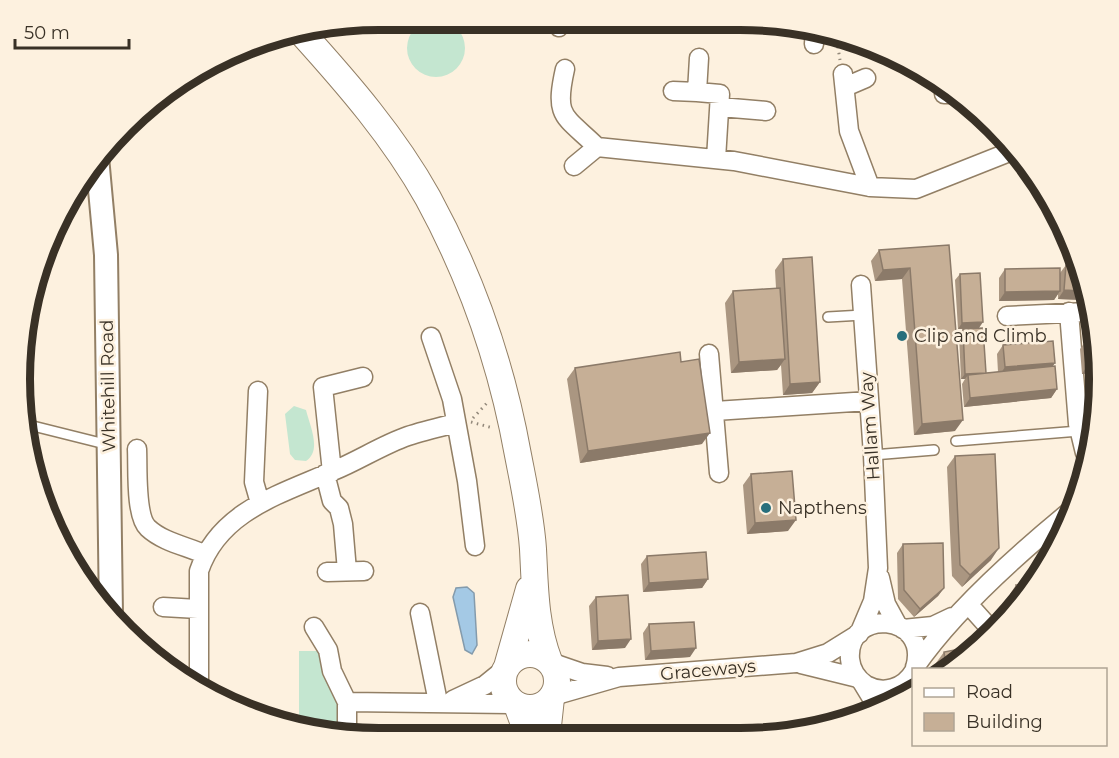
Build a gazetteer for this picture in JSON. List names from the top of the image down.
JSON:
{
  "streets": {
    "street": ["Whitehill Road", "Hallam Way", "Graceways"]
  },
  "crossings": [
    ["Hallam Way", "Graceways"]
  ],
  "places": ["Clip and Climb", "Napthens"],
  "legend": ["Road", "Building"],
  "scale_bar": "50 m"
}
